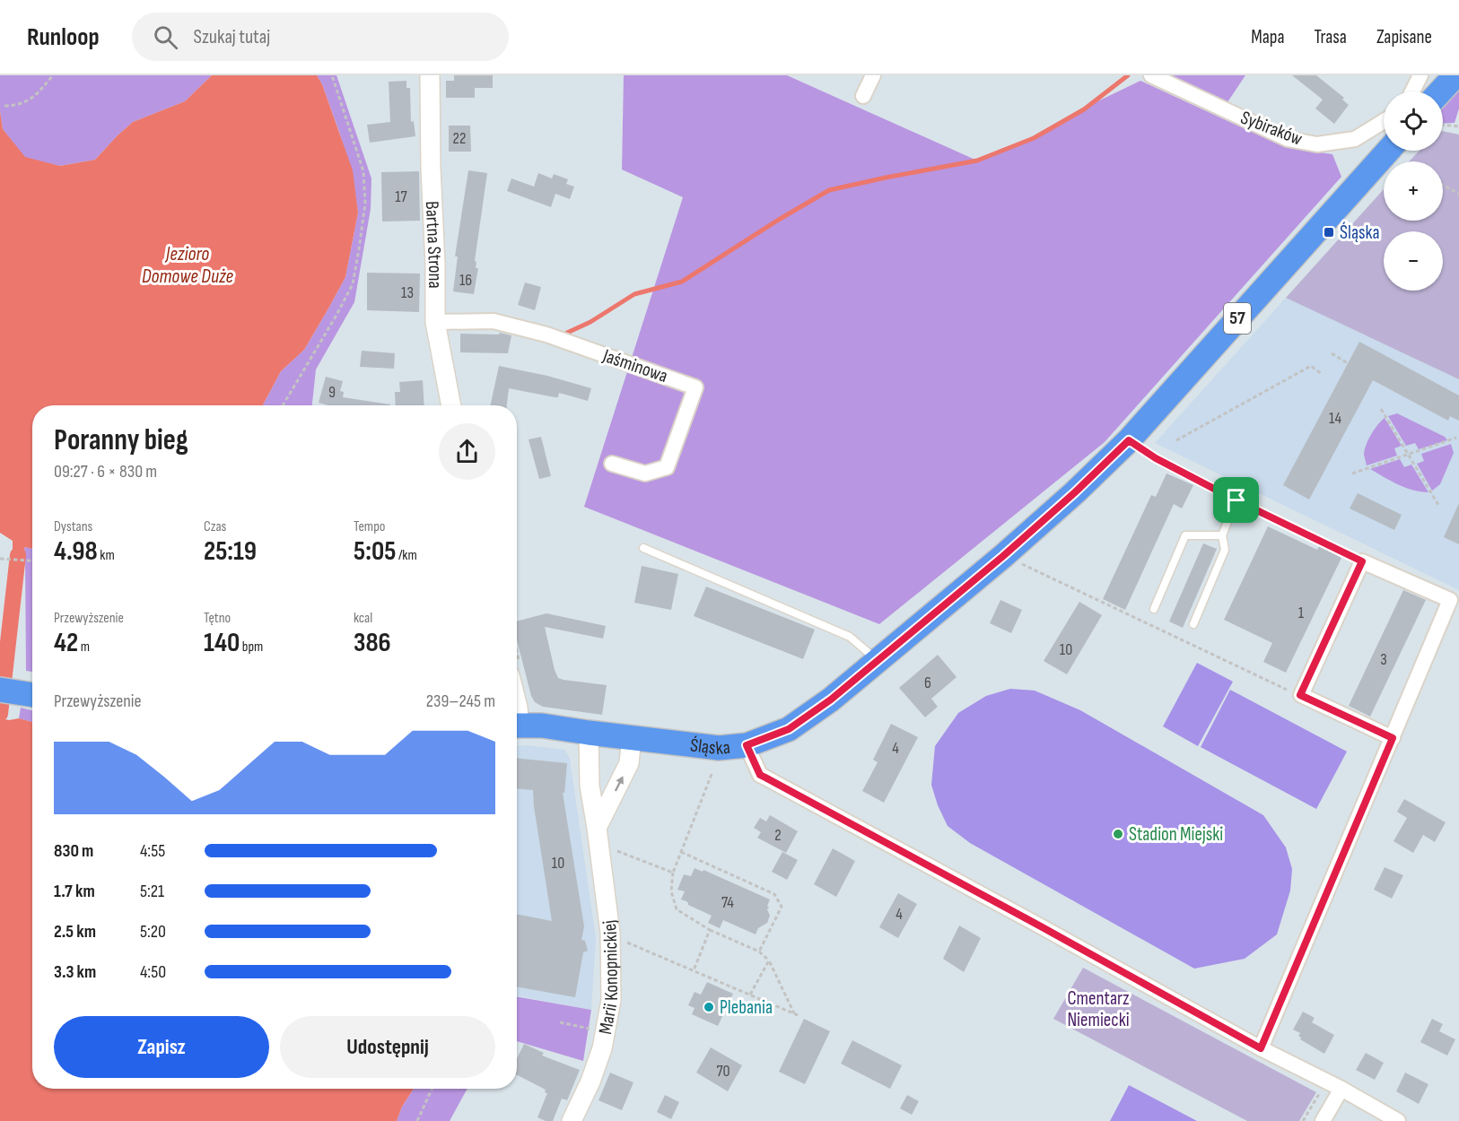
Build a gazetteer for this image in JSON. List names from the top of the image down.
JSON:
{
  "streets": {
    "main road": ["57", "Śląska"],
    "street": [
      "Sybiraków",
      "Bartna Strona",
      "Jaśminowa",
      "Marii Konopnickiej"
    ]
  },
  "crossings": [
    ["Bartna Strona", "Jaśminowa"],
    ["57", "Śląska"],
    ["57", "Marii Konopnickiej"],
    ["Śląska", "Marii Konopnickiej"]
  ],
  "water": ["Jezioro Domowe Duże"],
  "parks": ["Cmentarz Niemiecki"],
  "places": {
    "transit": ["Śląska"],
    "other": ["Stadion Miejski", "Plebania"]
  },
  "house_numbers": [
    "22",
    "17",
    "16",
    "13",
    "9",
    "14",
    "1",
    "10",
    "3",
    "6",
    "4",
    "2",
    "10",
    "74",
    "4",
    "70"
  ],
  "page": {
    "header": "Runloop",
    "search": "Szukaj tutaj",
    "nav": ["Mapa", "Trasa", "Zapisane"],
    "map_buttons": ["+", "−"],
    "heading": ["Poranny bieg", "09:27 · 6 × 830 m"],
    "stats": [
      ["Dystans", "4.98 km"],
      ["Czas", "25:19"],
      ["Tempo", "5:05 /km"],
      ["Przewyższenie", "42 m"],
      ["Tętno", "140 bpm"],
      ["kcal", "386"]
    ],
    "chart": ["Przewyższenie", "239–245 m"],
    "list": [
      {
        "name": "830 m",
        "note": "4:55"
      },
      {
        "name": "1.7 km",
        "note": "5:21"
      },
      {
        "name": "2.5 km",
        "note": "5:20"
      },
      {
        "name": "3.3 km",
        "note": "4:50"
      }
    ],
    "buttons": ["Zapisz", "Udostępnij"]
  }
}
